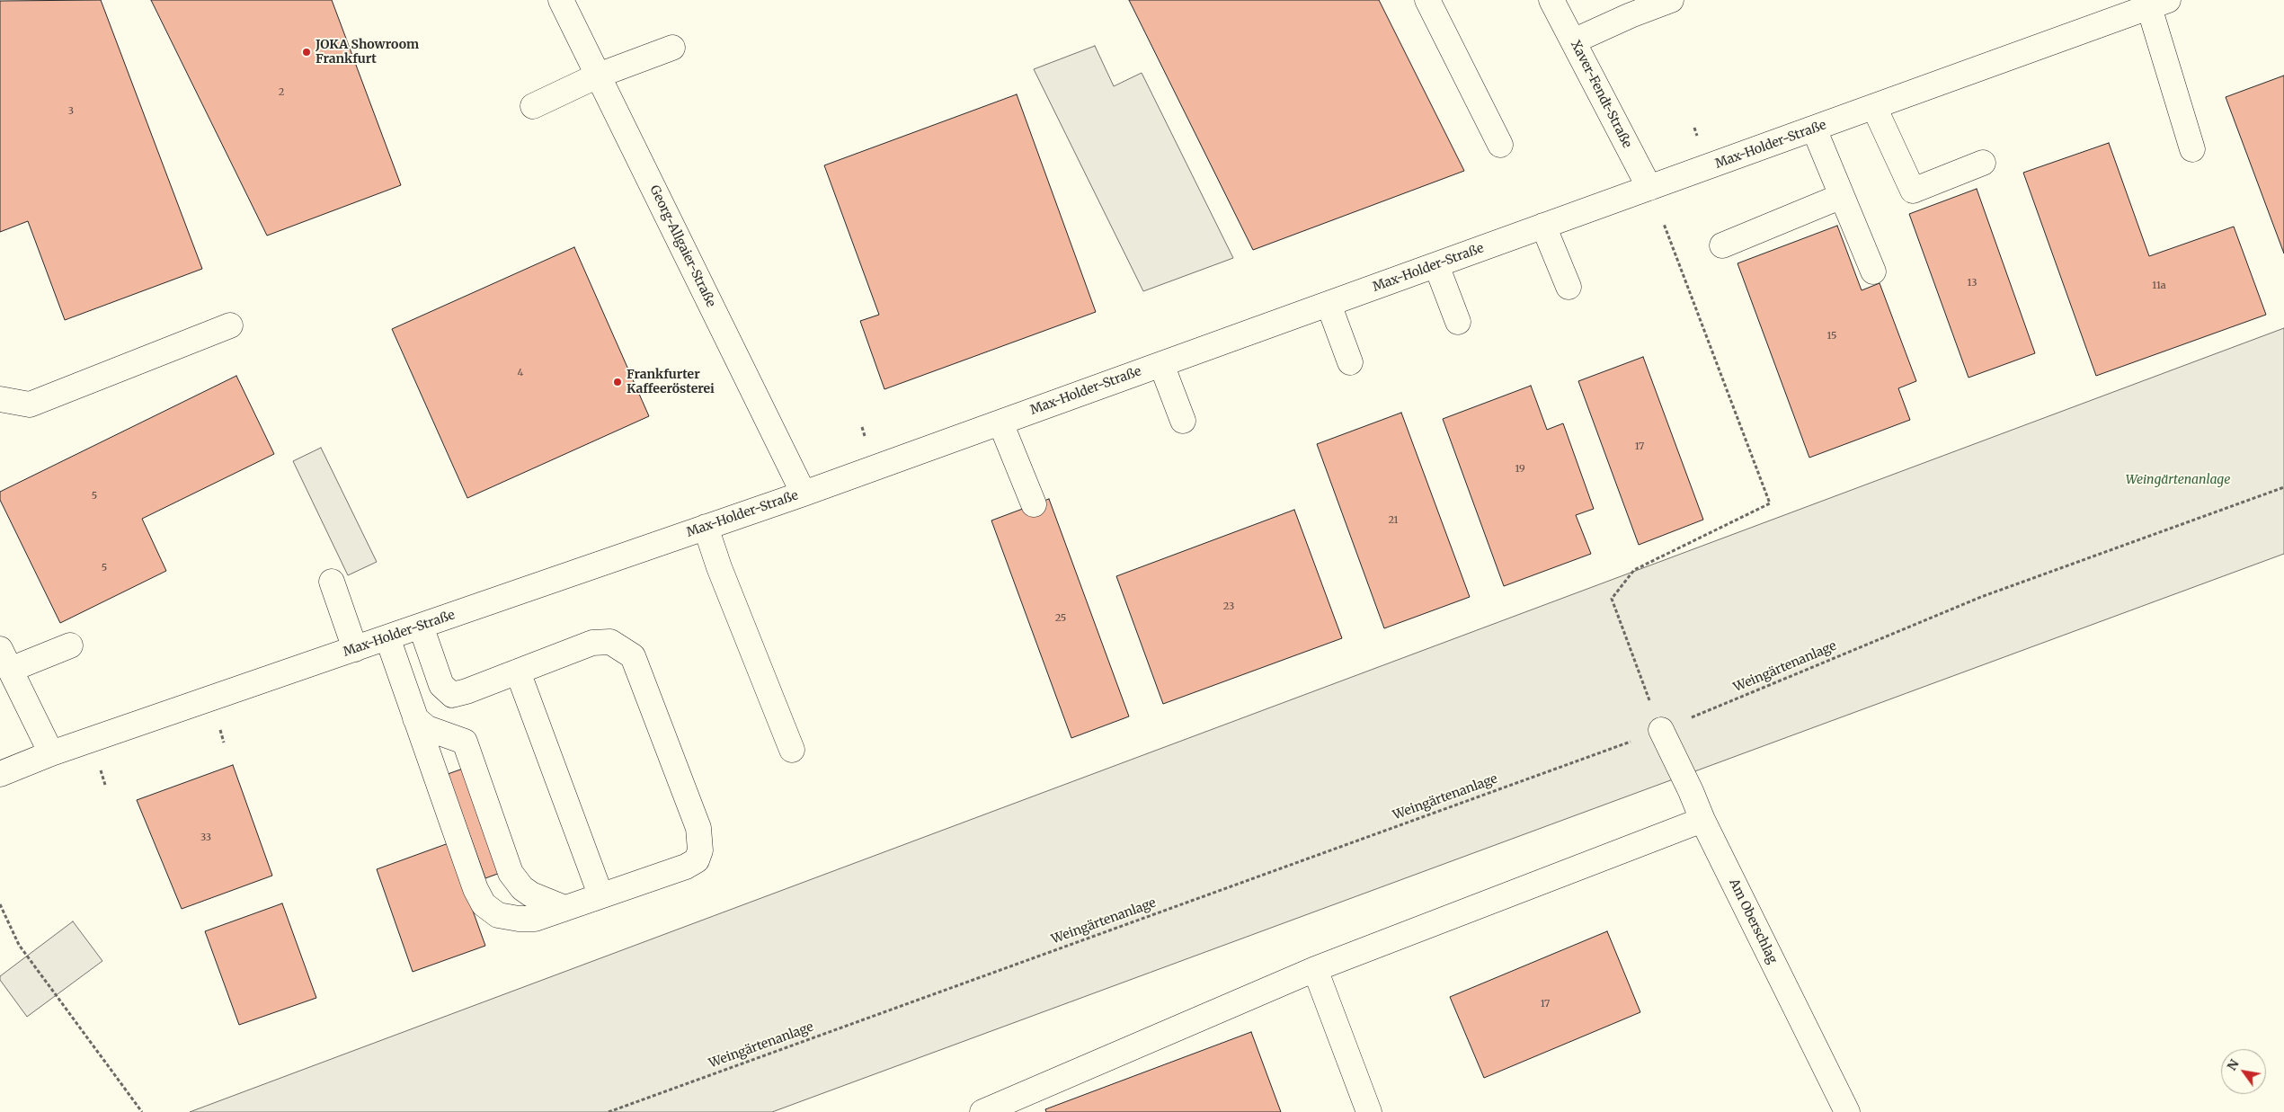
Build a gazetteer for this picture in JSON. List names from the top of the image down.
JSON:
{
  "streets": {
    "street": [
      "Xaver-Fendt-Straße",
      "Max-Holder-Straße",
      "Georg-Allgaier-Straße",
      "Am Oberschlag"
    ],
    "path": ["Weingärtenanlage"]
  },
  "crossings": [
    ["Xaver-Fendt-Straße", "Max-Holder-Straße"],
    ["Max-Holder-Straße", "Georg-Allgaier-Straße"],
    ["Weingärtenanlage", "Am Oberschlag"]
  ],
  "parks": ["Weingärtenanlage"],
  "places": ["JOKA Showroom Frankfurt", "Frankfurter Kaffeerösterei"],
  "house_numbers": [
    "2",
    "3",
    "13",
    "11a",
    "15",
    "4",
    "17",
    "19",
    "5",
    "21",
    "5",
    "23",
    "25",
    "33",
    "17"
  ],
  "north": "top left"
}
